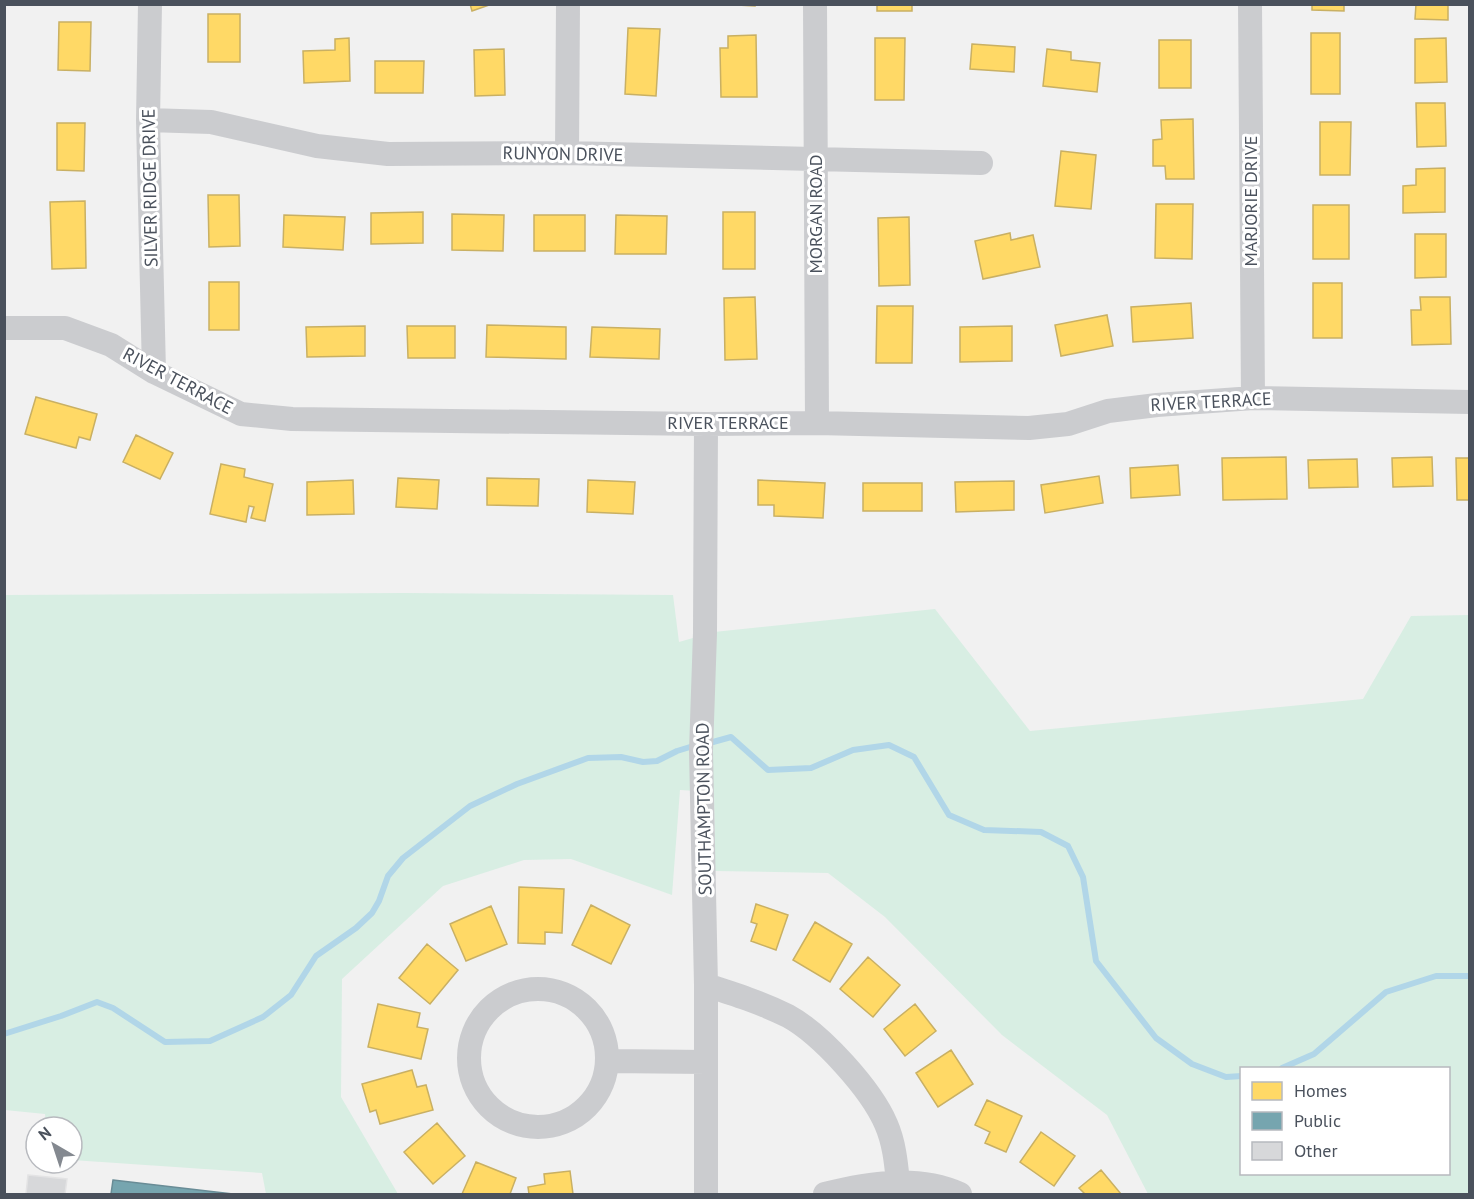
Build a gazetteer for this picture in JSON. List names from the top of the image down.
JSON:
{
  "streets": {
    "street": [
      "RUNYON DRIVE",
      "SILVER RIDGE DRIVE",
      "MARJORIE DRIVE",
      "MORGAN ROAD",
      "RIVER TERRACE",
      "SOUTHAMPTON ROAD"
    ]
  },
  "crossings": [
    ["RUNYON DRIVE", "SILVER RIDGE DRIVE"],
    ["RUNYON DRIVE", "MORGAN ROAD"],
    ["SILVER RIDGE DRIVE", "RIVER TERRACE"],
    ["MARJORIE DRIVE", "RIVER TERRACE"],
    ["MORGAN ROAD", "RIVER TERRACE"],
    ["RIVER TERRACE", "SOUTHAMPTON ROAD"]
  ],
  "legend": ["Homes", "Public", "Other"],
  "north": "top left"
}
